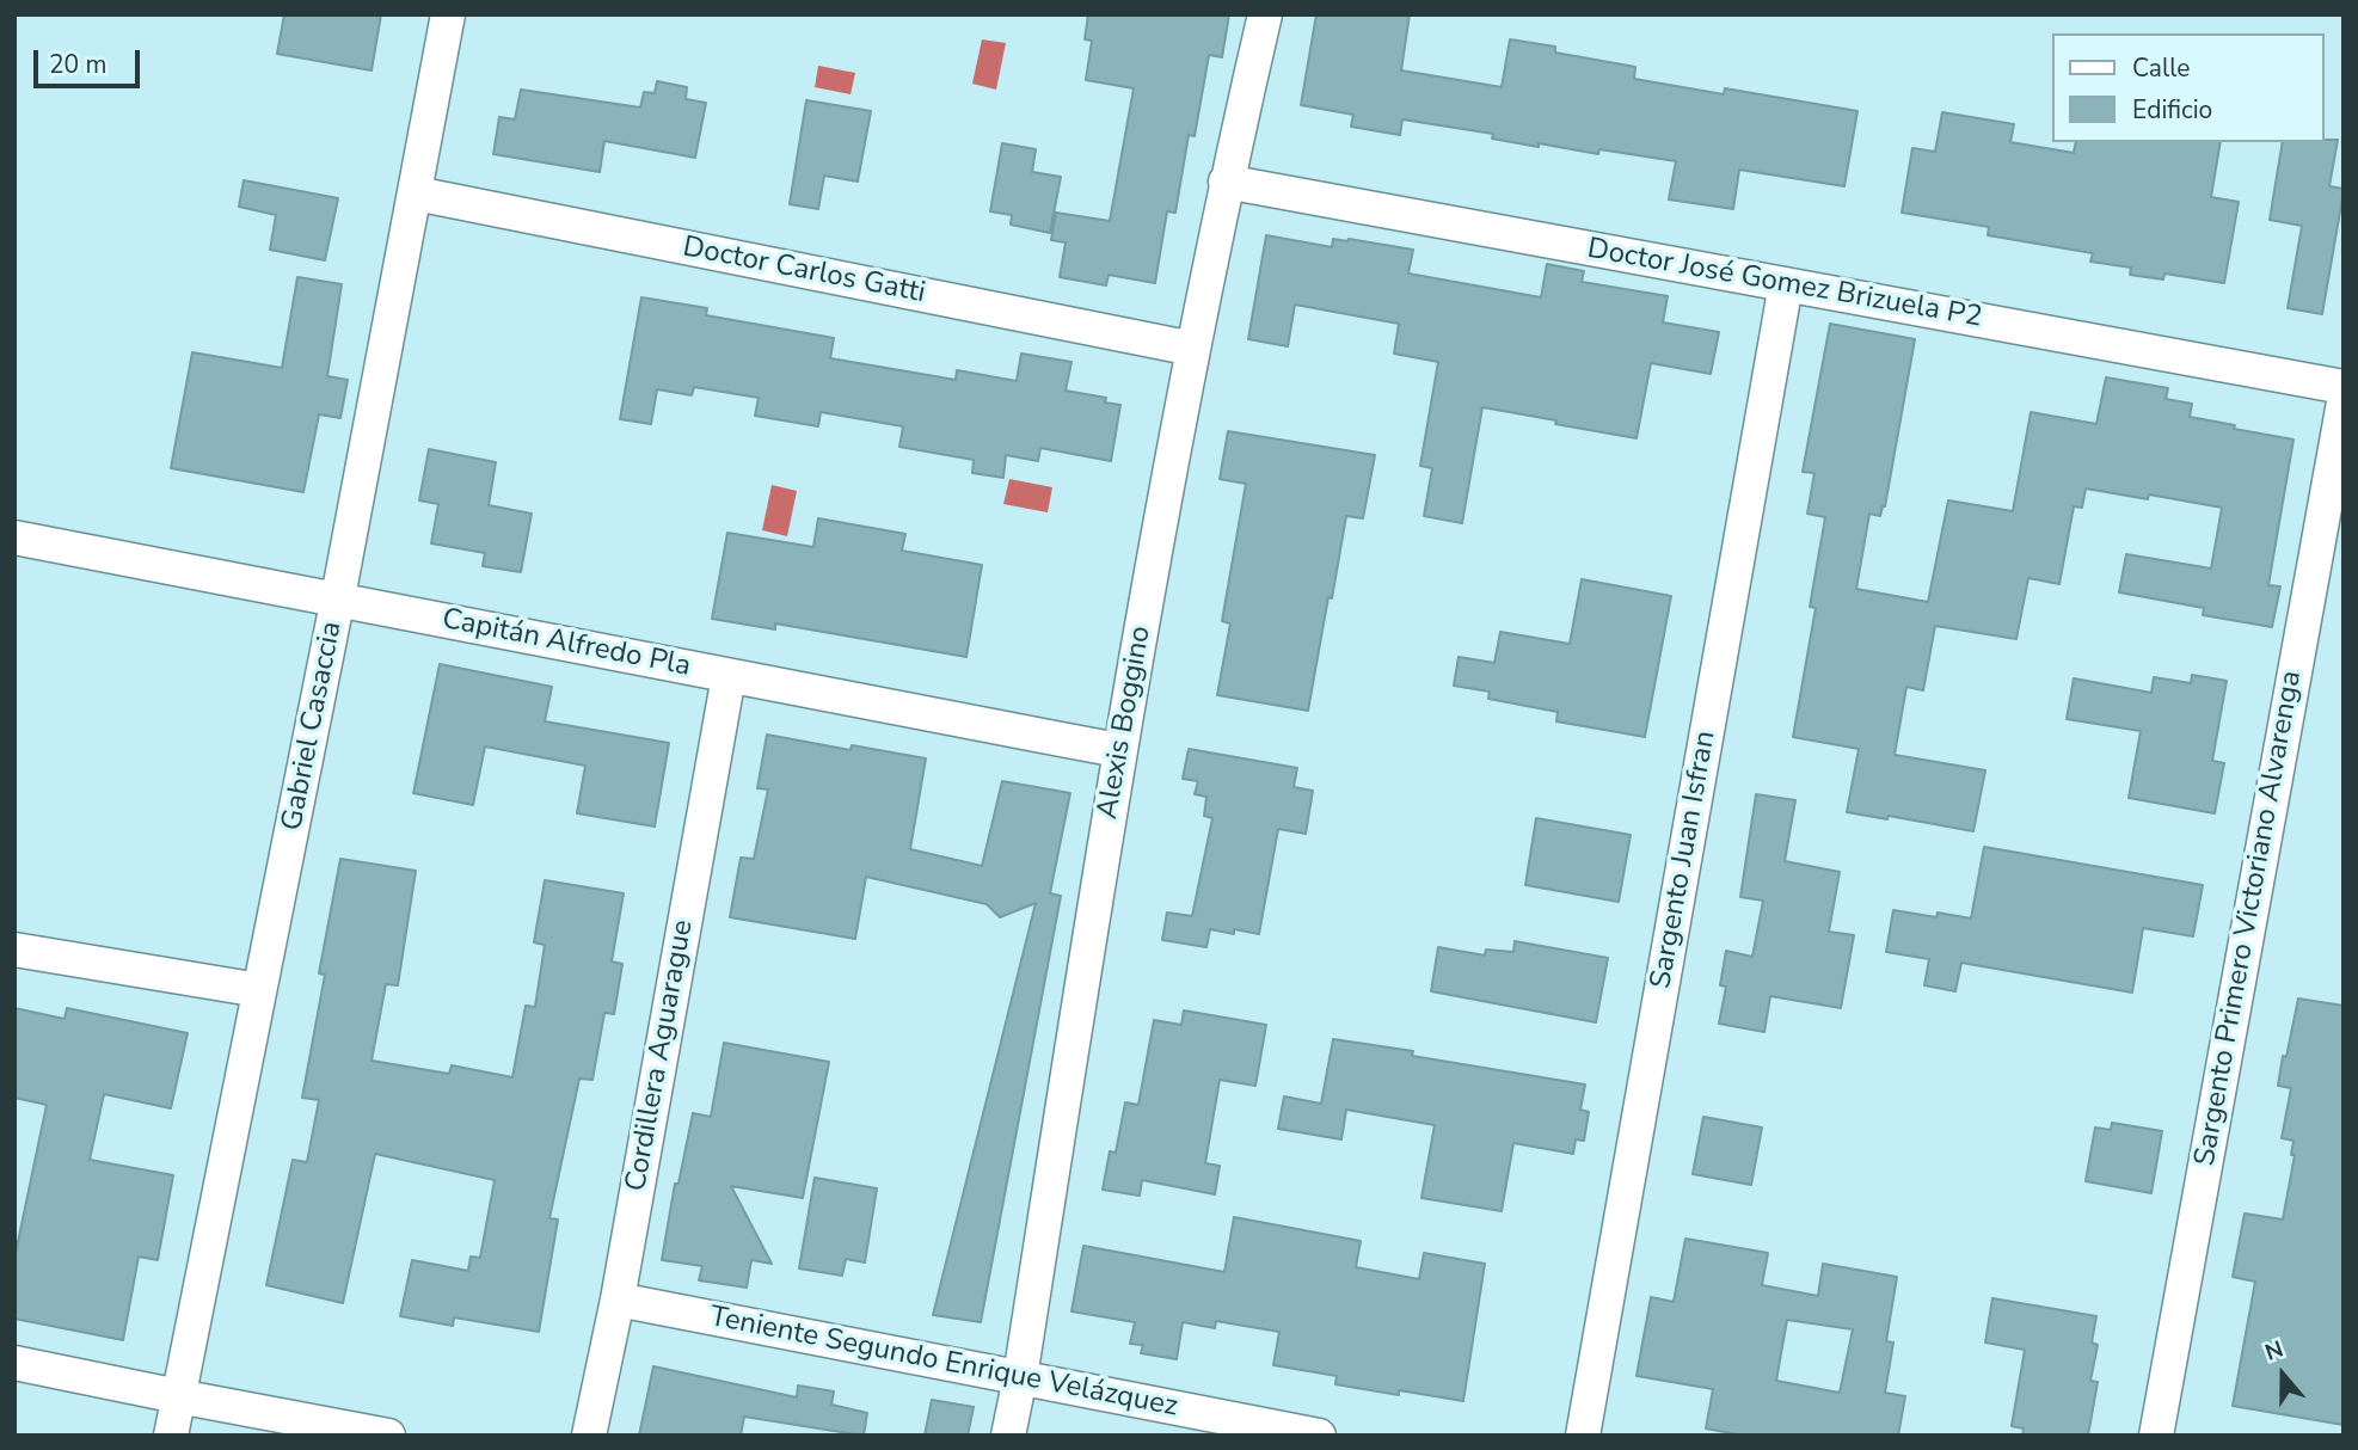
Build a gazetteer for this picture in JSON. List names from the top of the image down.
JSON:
{
  "streets": {
    "street": [
      "Doctor Carlos Gatti",
      "Doctor José Gomez Brizuela P2",
      "Capitán Alfredo Pla",
      "Alexis Boggino",
      "Gabriel Casaccia",
      "Sargento Juan Isfran",
      "Sargento Primero Victoriano Alvarenga",
      "Cordillera Aguarague",
      "Teniente Segundo Enrique Velázquez"
    ]
  },
  "crossings": [
    ["Doctor Carlos Gatti", "Alexis Boggino"],
    ["Doctor Carlos Gatti", "Gabriel Casaccia"],
    ["Doctor José Gomez Brizuela P2", "Alexis Boggino"],
    ["Doctor José Gomez Brizuela P2", "Sargento Juan Isfran"],
    ["Capitán Alfredo Pla", "Alexis Boggino"],
    ["Capitán Alfredo Pla", "Gabriel Casaccia"],
    ["Capitán Alfredo Pla", "Cordillera Aguarague"],
    ["Alexis Boggino", "Teniente Segundo Enrique Velázquez"],
    ["Cordillera Aguarague", "Teniente Segundo Enrique Velázquez"]
  ],
  "legend": ["Calle", "Edificio"],
  "scale_bar": "20 m",
  "north": "top"
}
